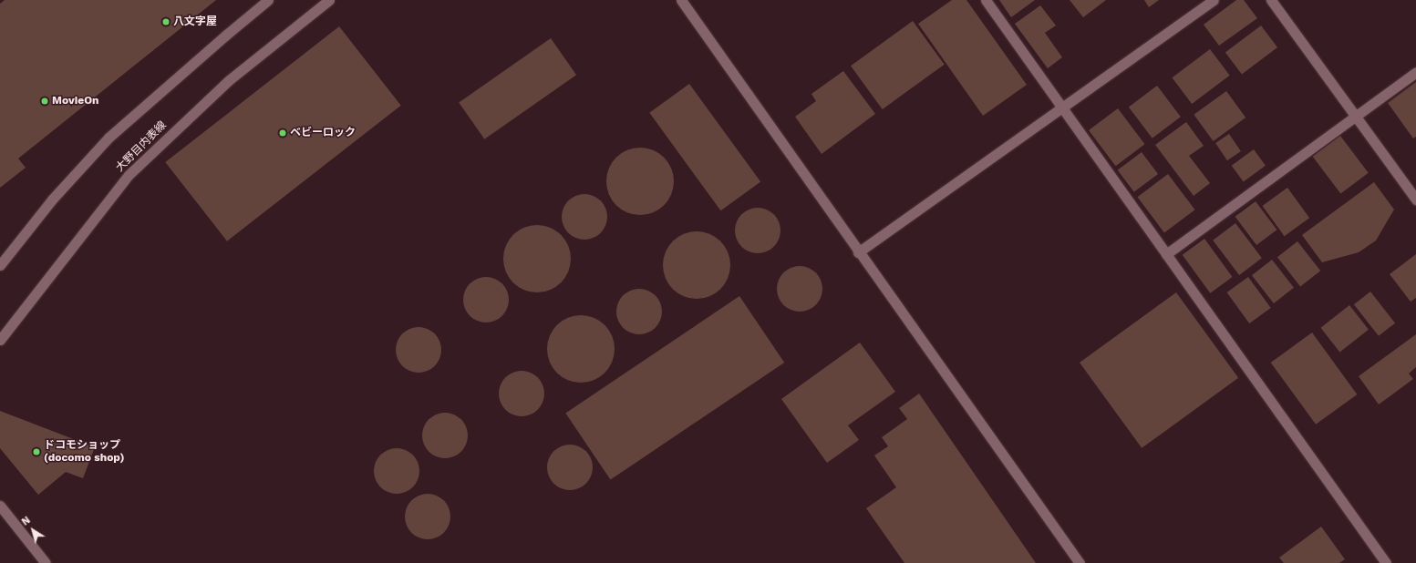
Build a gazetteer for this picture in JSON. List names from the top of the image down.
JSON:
{
  "streets": {
    "street": ["大野目内表線"]
  },
  "places": [
    "八文字屋",
    "MovieOn",
    "ベビーロック",
    "ドコモショップ (docomo shop)"
  ],
  "north": "top left"
}
